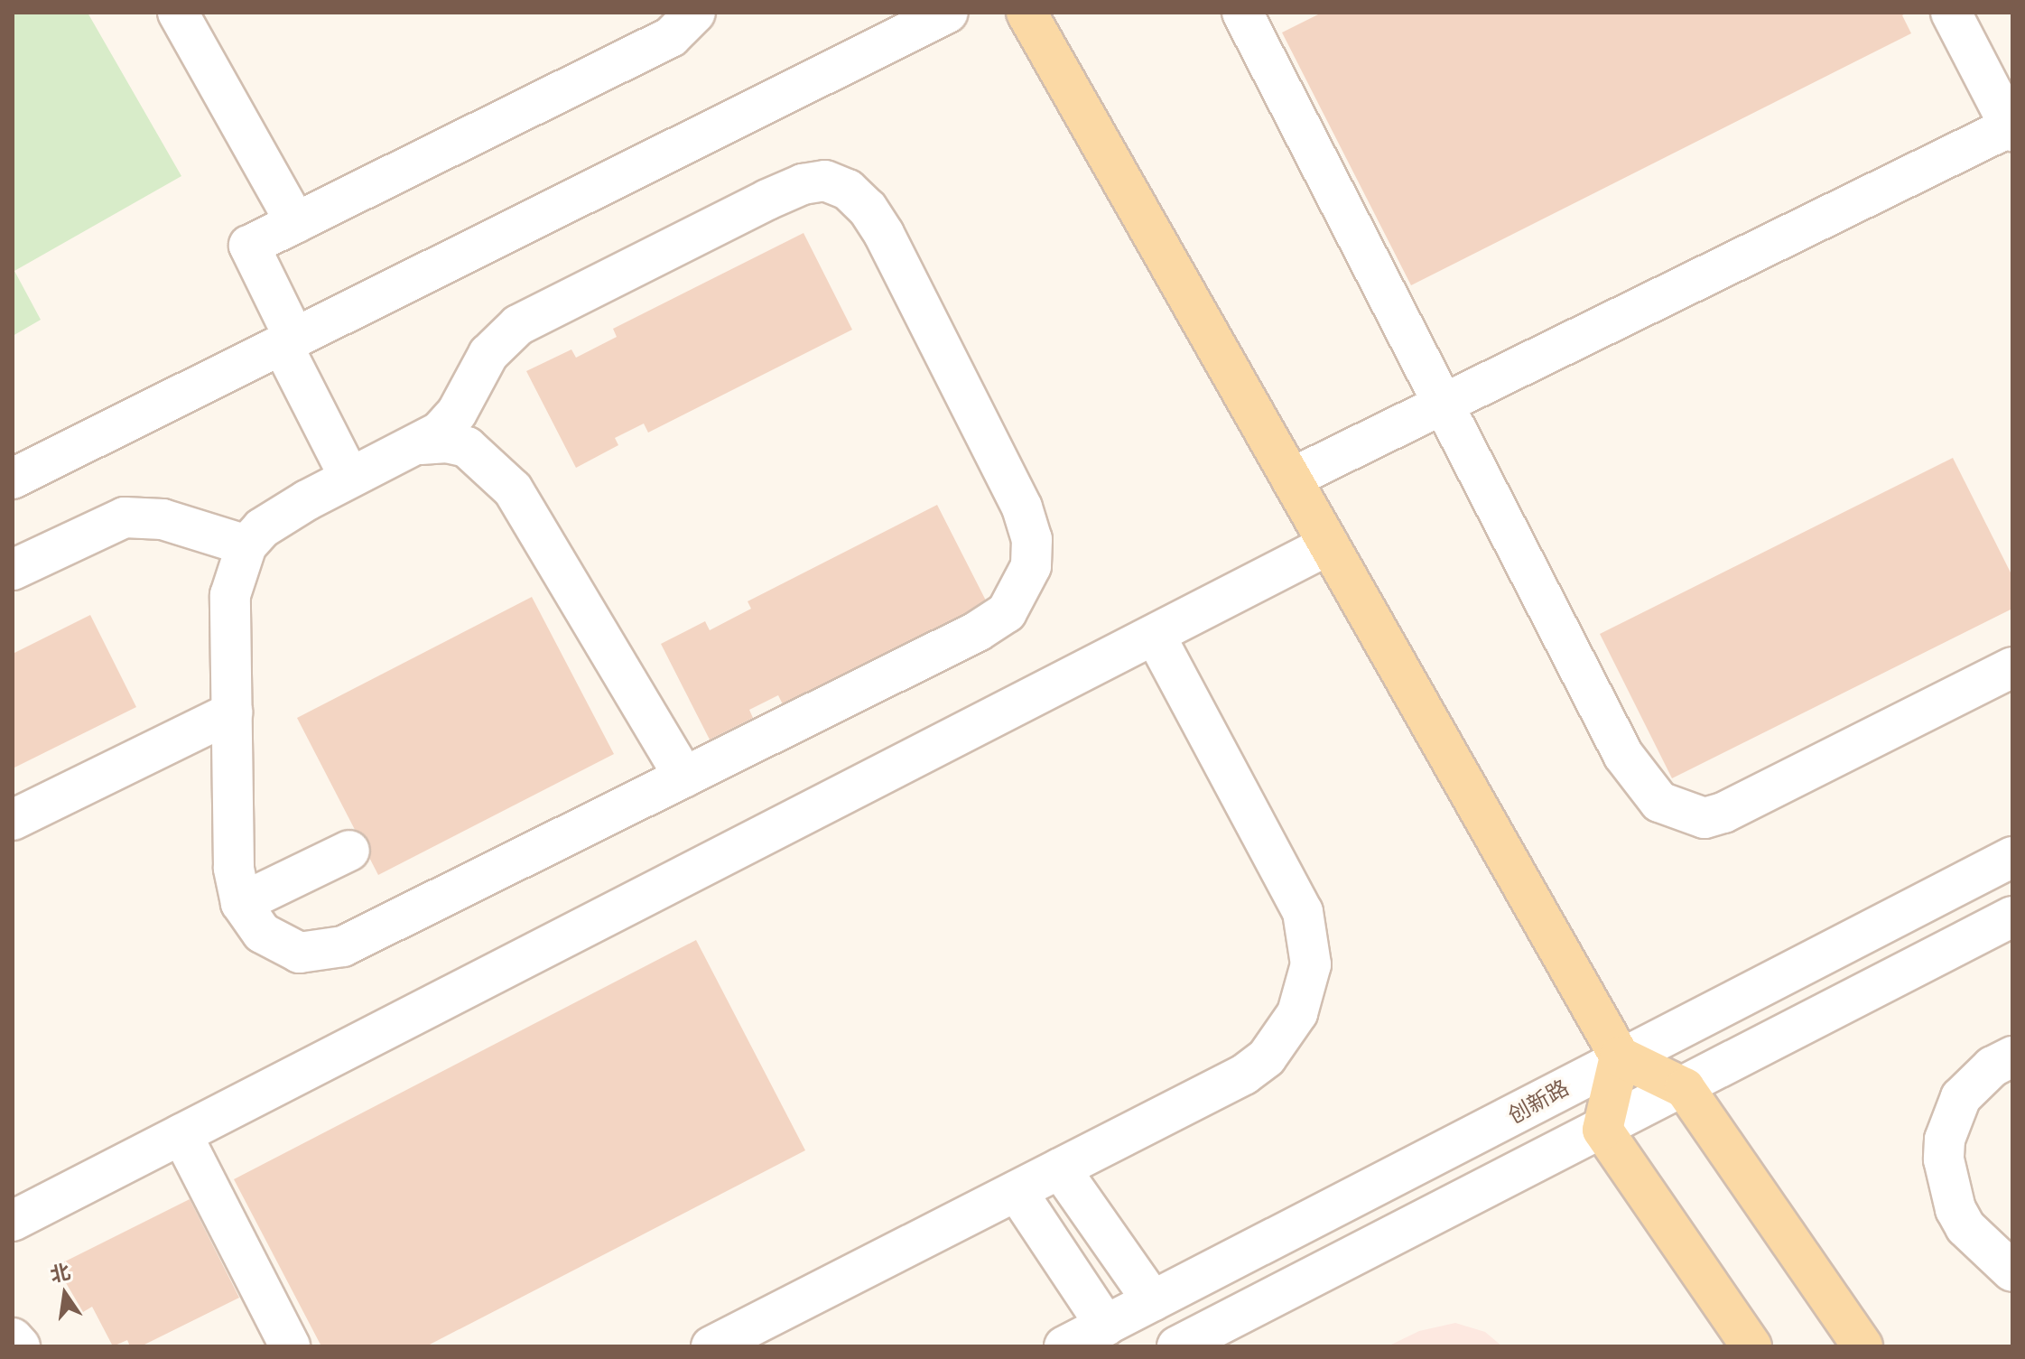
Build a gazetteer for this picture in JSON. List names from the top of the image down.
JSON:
{
  "streets": {
    "street": ["创新路"]
  },
  "north": "top"
}
